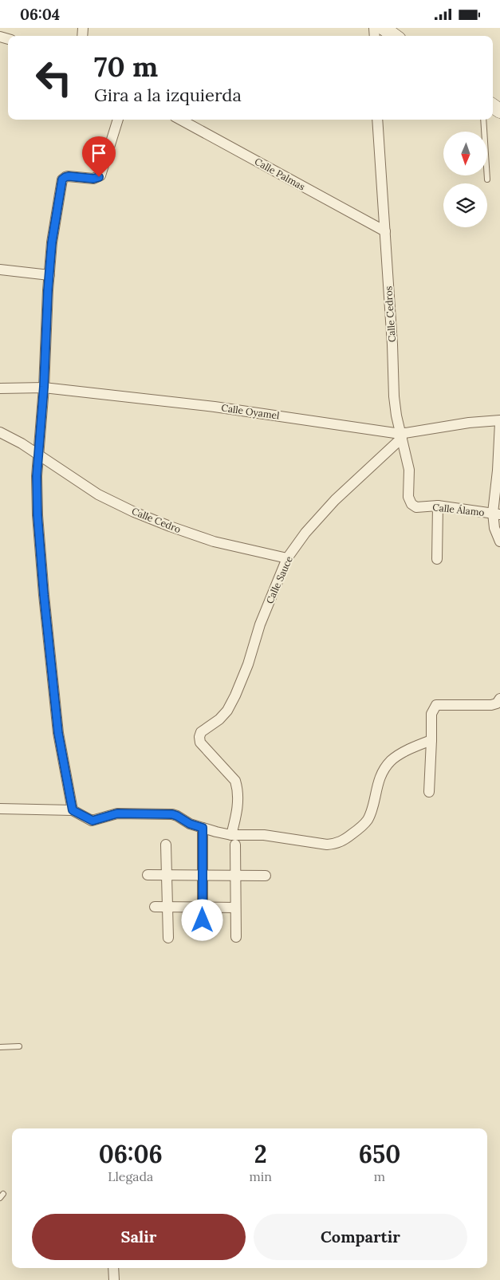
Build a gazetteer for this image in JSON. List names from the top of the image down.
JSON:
{
  "streets": {
    "street": [
      "Calle Palmas",
      "Calle Cedros",
      "Calle Oyamel",
      "Calle Álamo",
      "Calle Cedro",
      "Calle Sauce"
    ]
  },
  "crossings": [
    ["Calle Palmas", "Calle Cedros"],
    ["Calle Cedros", "Calle Oyamel"],
    ["Calle Cedros", "Calle Álamo"],
    ["Calle Cedros", "Calle Sauce"],
    ["Calle Oyamel", "Calle Sauce"],
    ["Calle Cedro", "Calle Sauce"]
  ],
  "north": "bottom",
  "page": {
    "status": "06:04",
    "turn": ["70 m", "Gira a la izquierda"],
    "eta": [
      "06:06",
      "Llegada",
      "2",
      "min",
      "650",
      "m"
    ],
    "buttons": ["Salir", "Compartir"]
  }
}
